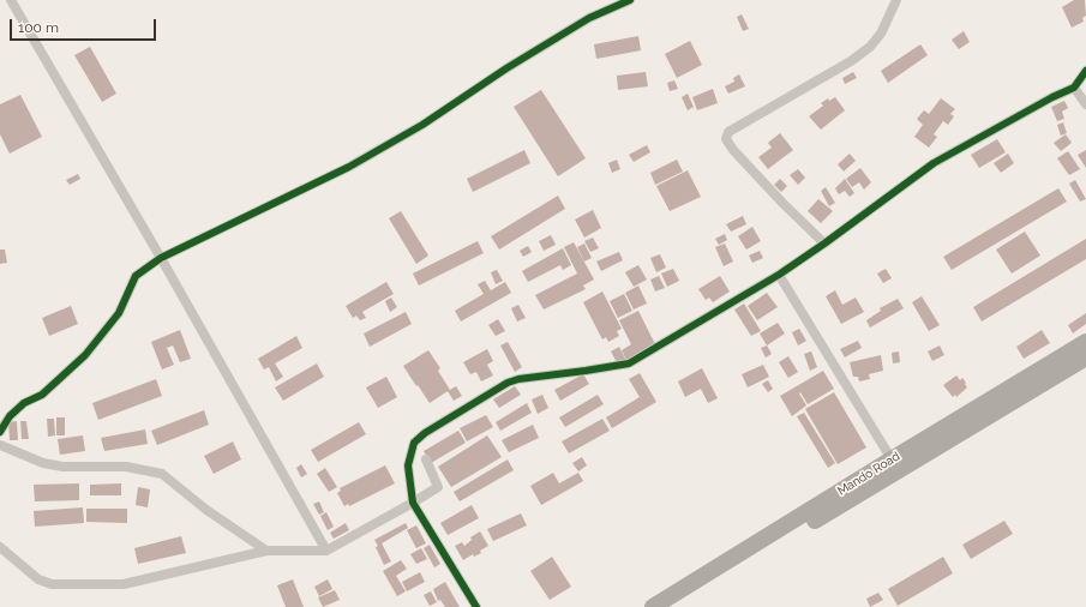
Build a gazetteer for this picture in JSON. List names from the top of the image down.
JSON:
{
  "streets": {
    "highway": ["Mando Road"]
  },
  "scale_bar": "100 m"
}
